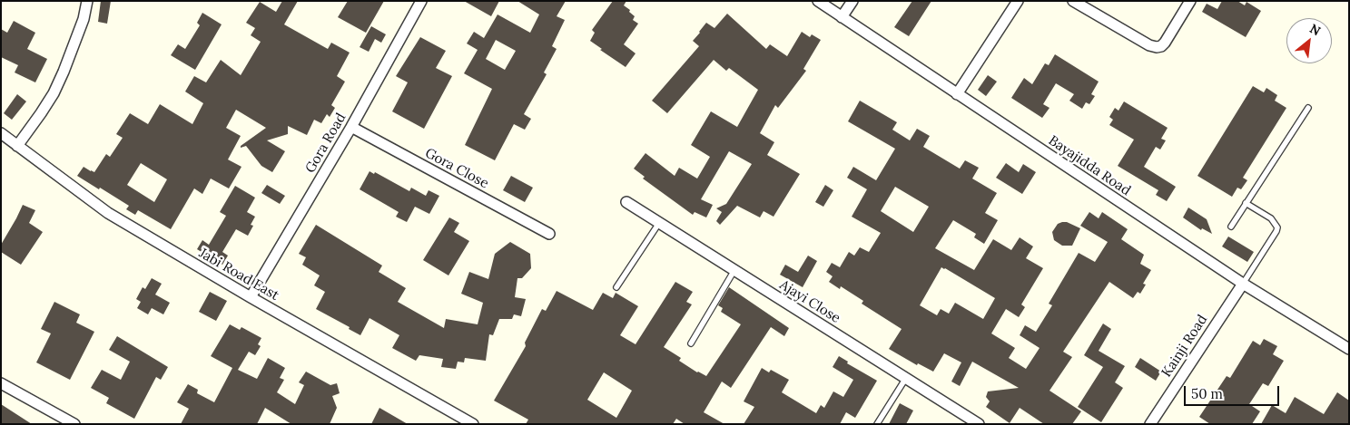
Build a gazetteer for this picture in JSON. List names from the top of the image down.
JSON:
{
  "streets": {
    "street": [
      "Gora Road",
      "Bayajidda Road",
      "Gora Close",
      "Jabi Road East",
      "Ajayi Close",
      "Kainji Road"
    ]
  },
  "crossings": [
    ["Gora Road", "Gora Close"],
    ["Gora Road", "Jabi Road East"],
    ["Bayajidda Road", "Kainji Road"]
  ],
  "scale_bar": "50 m",
  "north": "top right"
}
